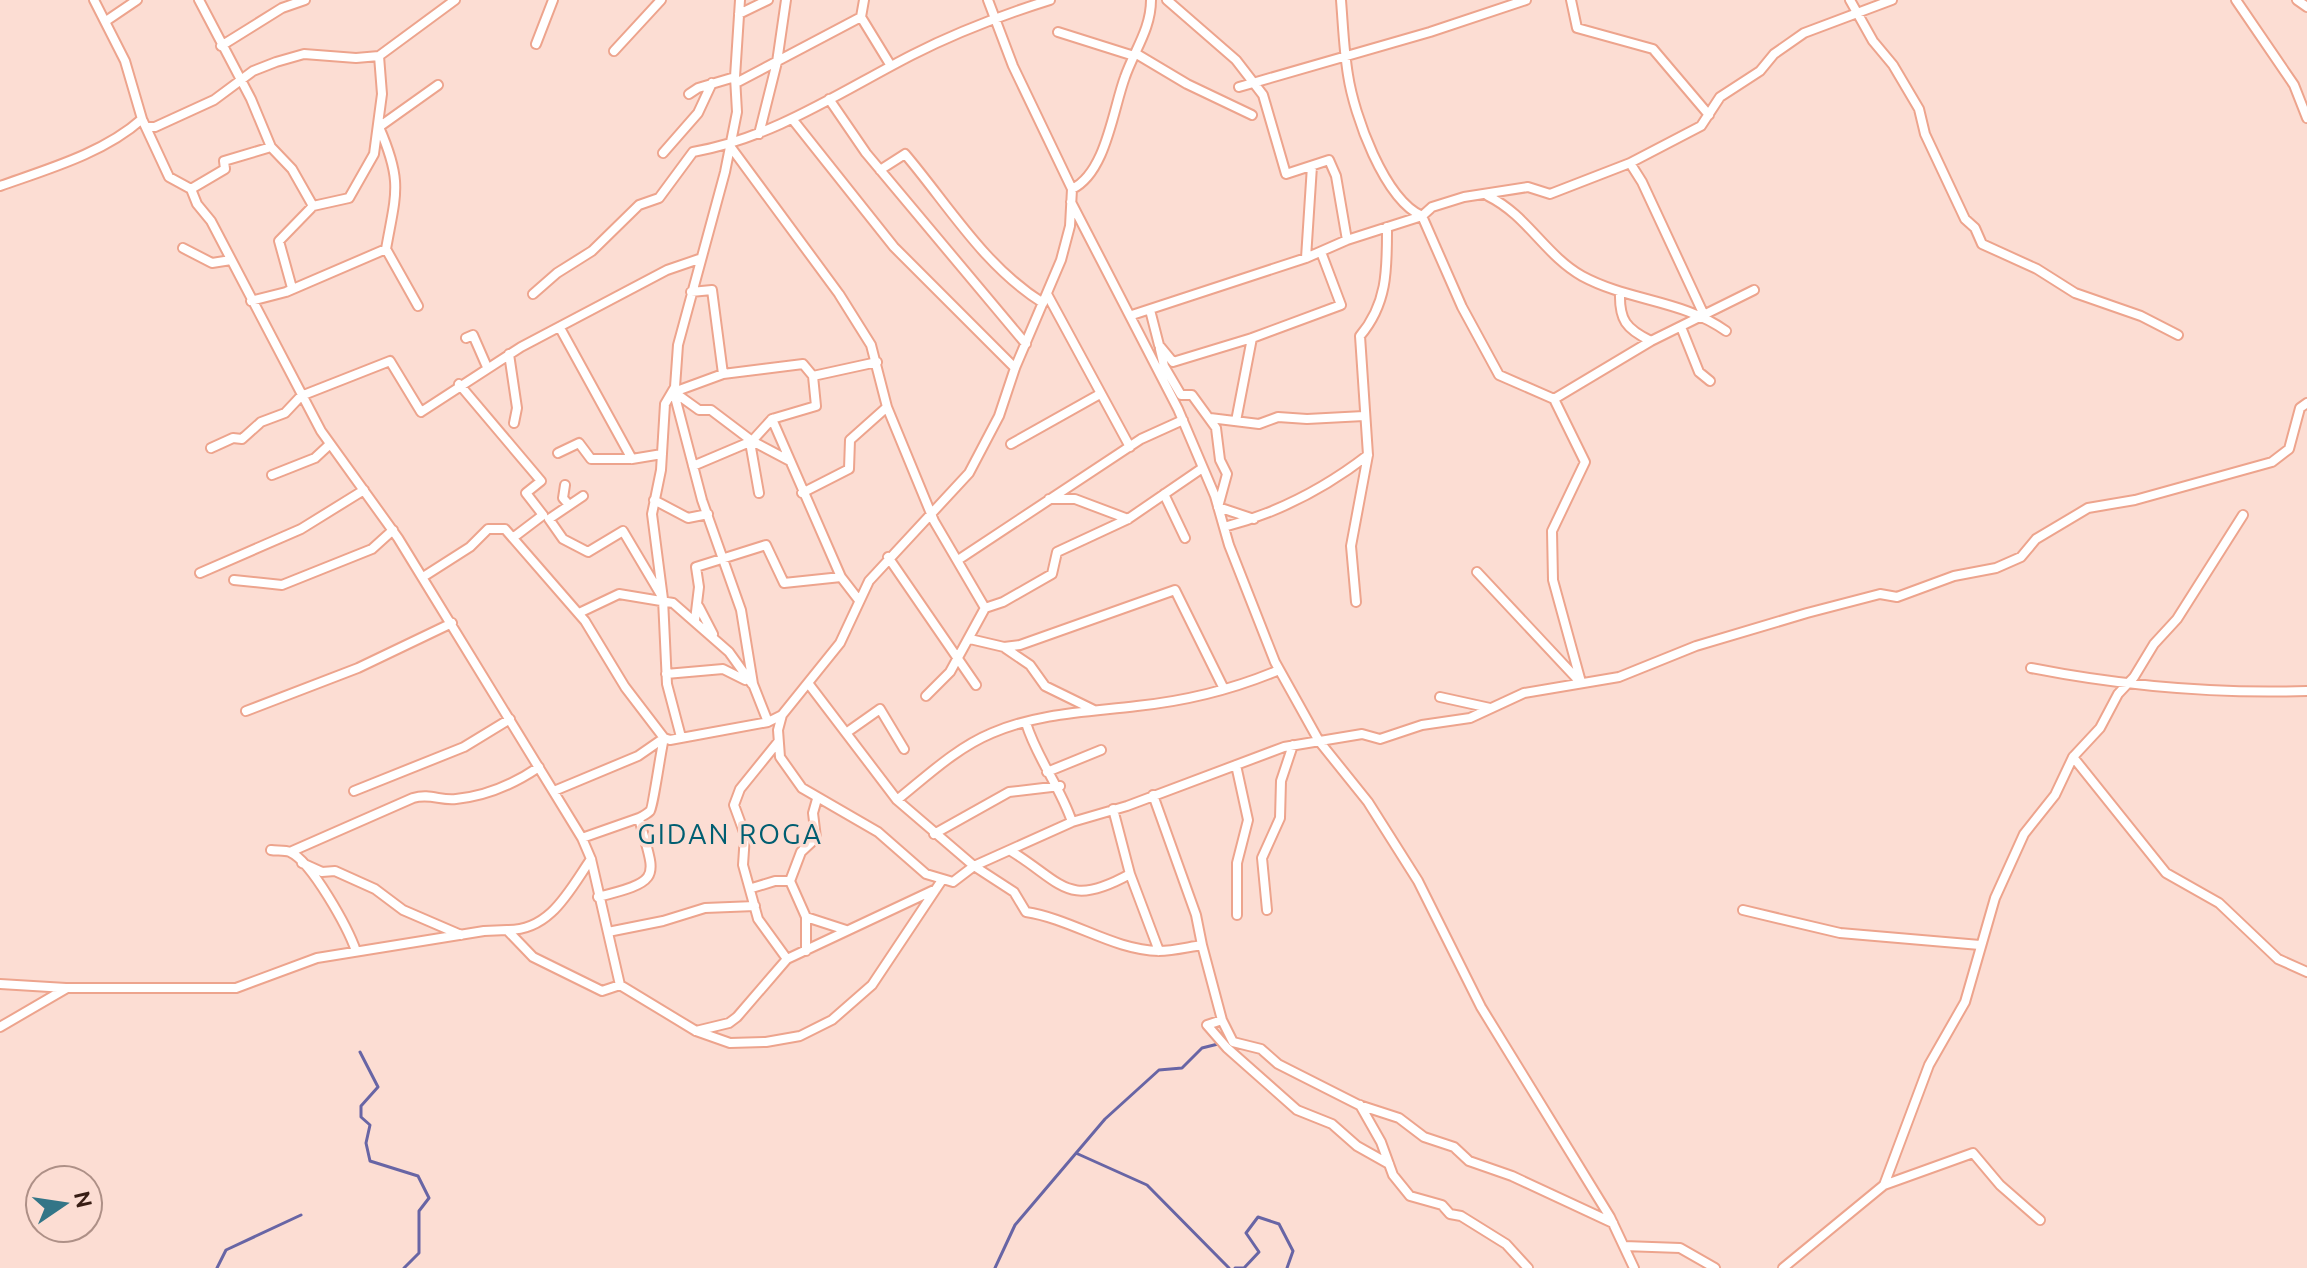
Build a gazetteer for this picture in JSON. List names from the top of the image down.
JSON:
{
  "districts": ["GIDAN ROGA"],
  "north": "right"
}
